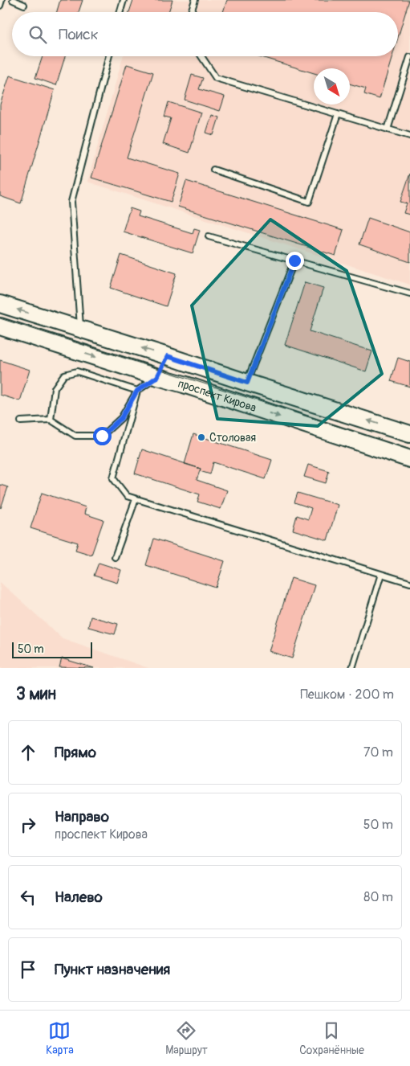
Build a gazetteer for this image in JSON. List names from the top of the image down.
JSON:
{
  "streets": {
    "main road": ["проспект Кирова"]
  },
  "places": ["Столовая"],
  "scale_bar": "50 m",
  "north": "bottom right",
  "page": {
    "search": "Поиск",
    "scale": "50 m",
    "heading": ["3 мин", "Пешком · 200 m"],
    "list": [
      ["Прямо", "70 m"],
      ["Направо", "проспект Кирова", "50 m"],
      ["Налево", "80 m"],
      "Пункт назначения"
    ],
    "nav": ["Карта", "Маршрут", "Сохранённые"]
  }
}
